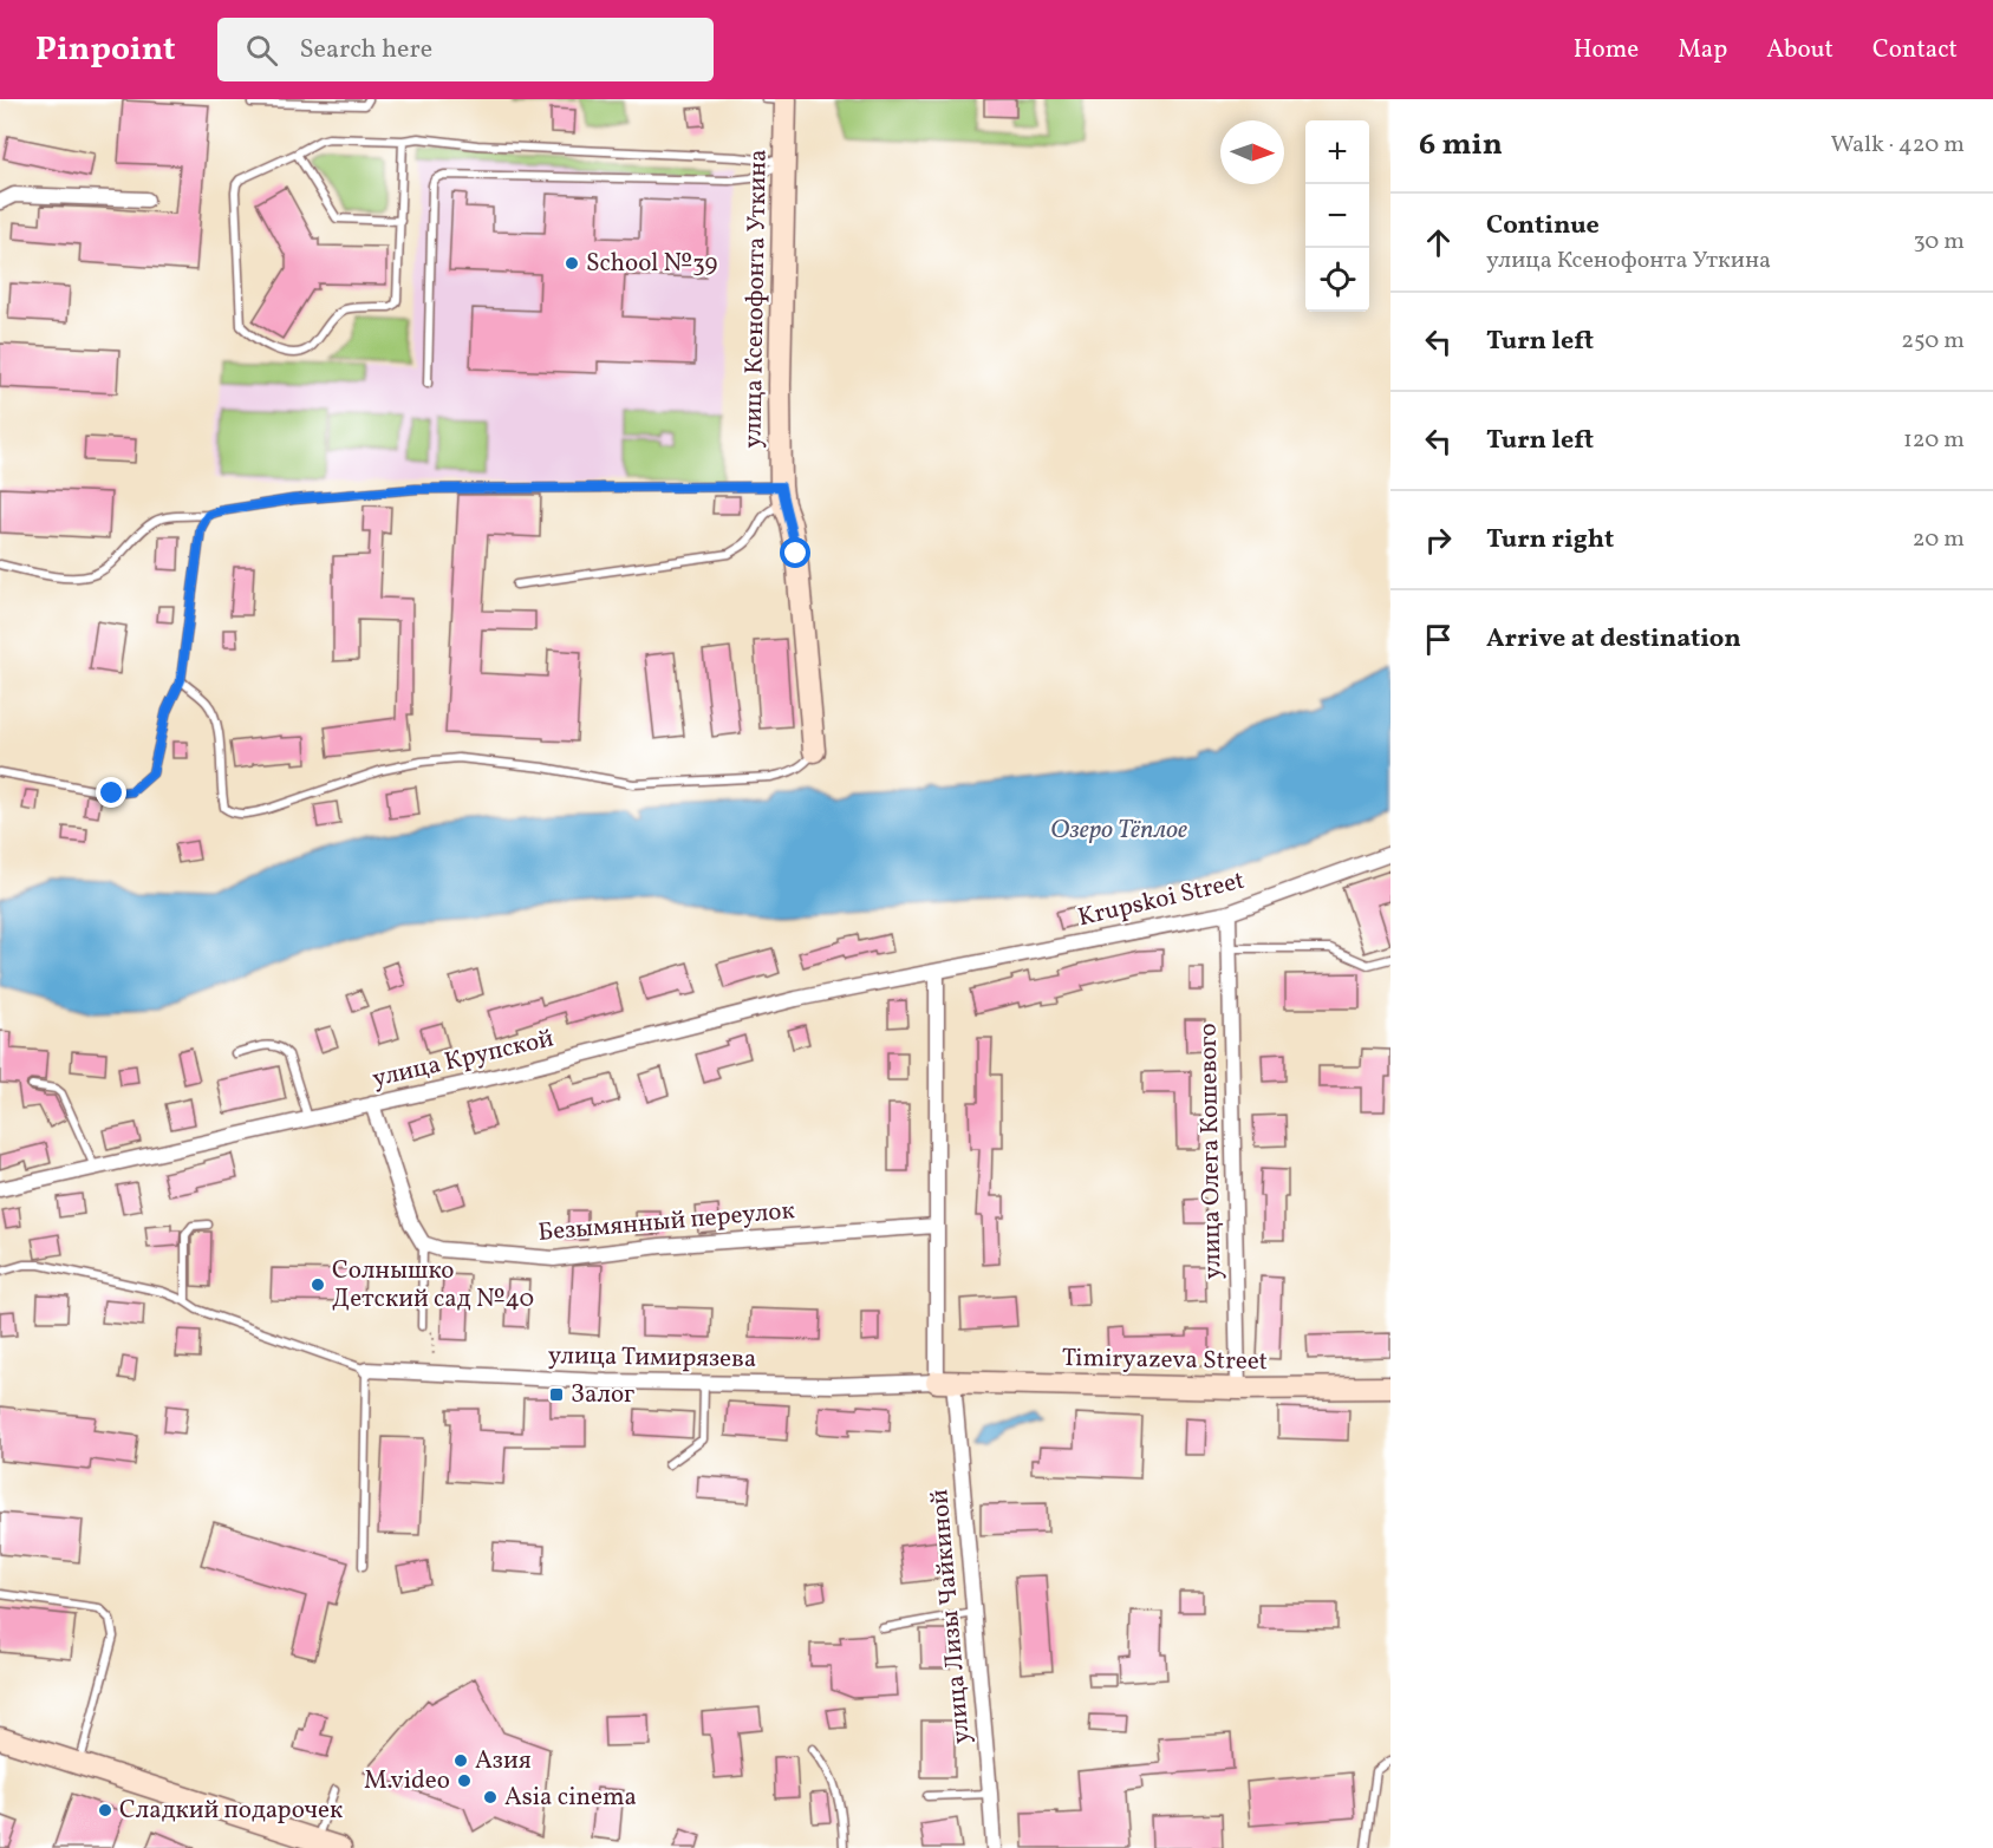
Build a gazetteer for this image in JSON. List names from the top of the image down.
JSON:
{
  "streets": {
    "street": [
      "улица Ксенофонта Уткина",
      "Krupskoi Street",
      "улица Крупской",
      "улица Олега Кошевого",
      "Безымянный переулок",
      "улица Тимирязева",
      "Timiryazeva Street",
      "улица Лизы Чайкиной"
    ]
  },
  "crossings": [
    ["Krupskoi Street", "улица Крупской"],
    ["Krupskoi Street", "улица Олега Кошевого"],
    ["Krupskoi Street", "улица Лизы Чайкиной"],
    ["улица Крупской", "улица Лизы Чайкиной"],
    ["улица Олега Кошевого", "Timiryazeva Street"],
    ["Безымянный переулок", "улица Лизы Чайкиной"],
    ["улица Тимирязева", "Timiryazeva Street"],
    ["улица Тимирязева", "улица Лизы Чайкиной"],
    ["Timiryazeva Street", "улица Лизы Чайкиной"]
  ],
  "water": ["Озеро Тёплое"],
  "places": {
    "other": [
      "School №39",
      "Солнышко Детский сад №40",
      "Азия",
      "M.video",
      "Asia cinema",
      "Сладкий подарочек"
    ],
    "transit": ["Залог"]
  },
  "north": "right",
  "page": {
    "header": "Pinpoint",
    "search": "Search here",
    "nav": [
      "Home",
      "Map",
      "About",
      "Contact"
    ],
    "heading": ["6 min", "Walk · 420 m"],
    "map_buttons": ["+", "−"],
    "list": [
      ["Continue", "улица Ксенофонта Уткина", "30 m"],
      ["Turn left", "250 m"],
      ["Turn left", "120 m"],
      ["Turn right", "20 m"],
      "Arrive at destination"
    ]
  }
}
